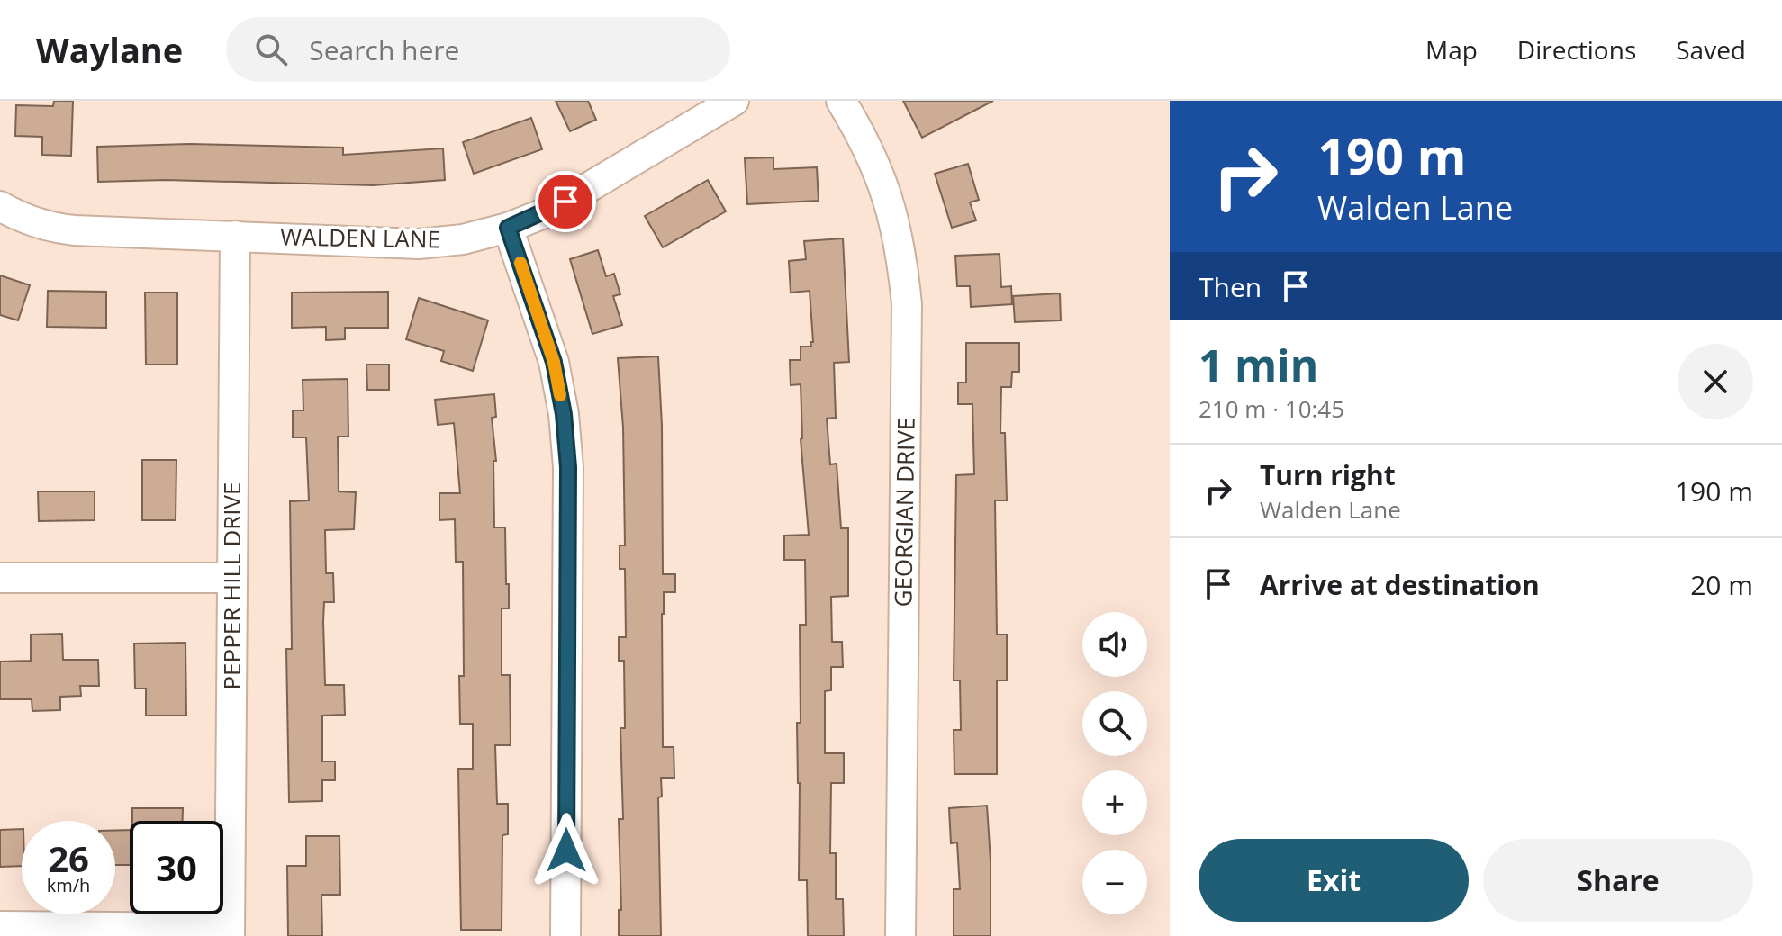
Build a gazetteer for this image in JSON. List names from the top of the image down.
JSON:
{
  "streets": {
    "street": ["WALDEN LANE", "GEORGIAN DRIVE", "PEPPER HILL DRIVE"]
  },
  "crossings": [
    ["WALDEN LANE", "PEPPER HILL DRIVE"]
  ],
  "page": {
    "header": "Waylane",
    "search": "Search here",
    "nav": ["Map", "Directions", "Saved"],
    "turn": ["190 m", "Walden Lane"],
    "then": "Then",
    "heading": ["1 min", "210 m · 10:45"],
    "list": [
      {
        "name": "Turn right",
        "note": "Walden Lane",
        "value": "190 m"
      },
      {
        "name": "Arrive at destination",
        "value": "20 m"
      }
    ],
    "map_buttons": ["+", "−"],
    "speed": "26 km/h",
    "limit": "30",
    "buttons": ["Exit", "Share"]
  }
}
